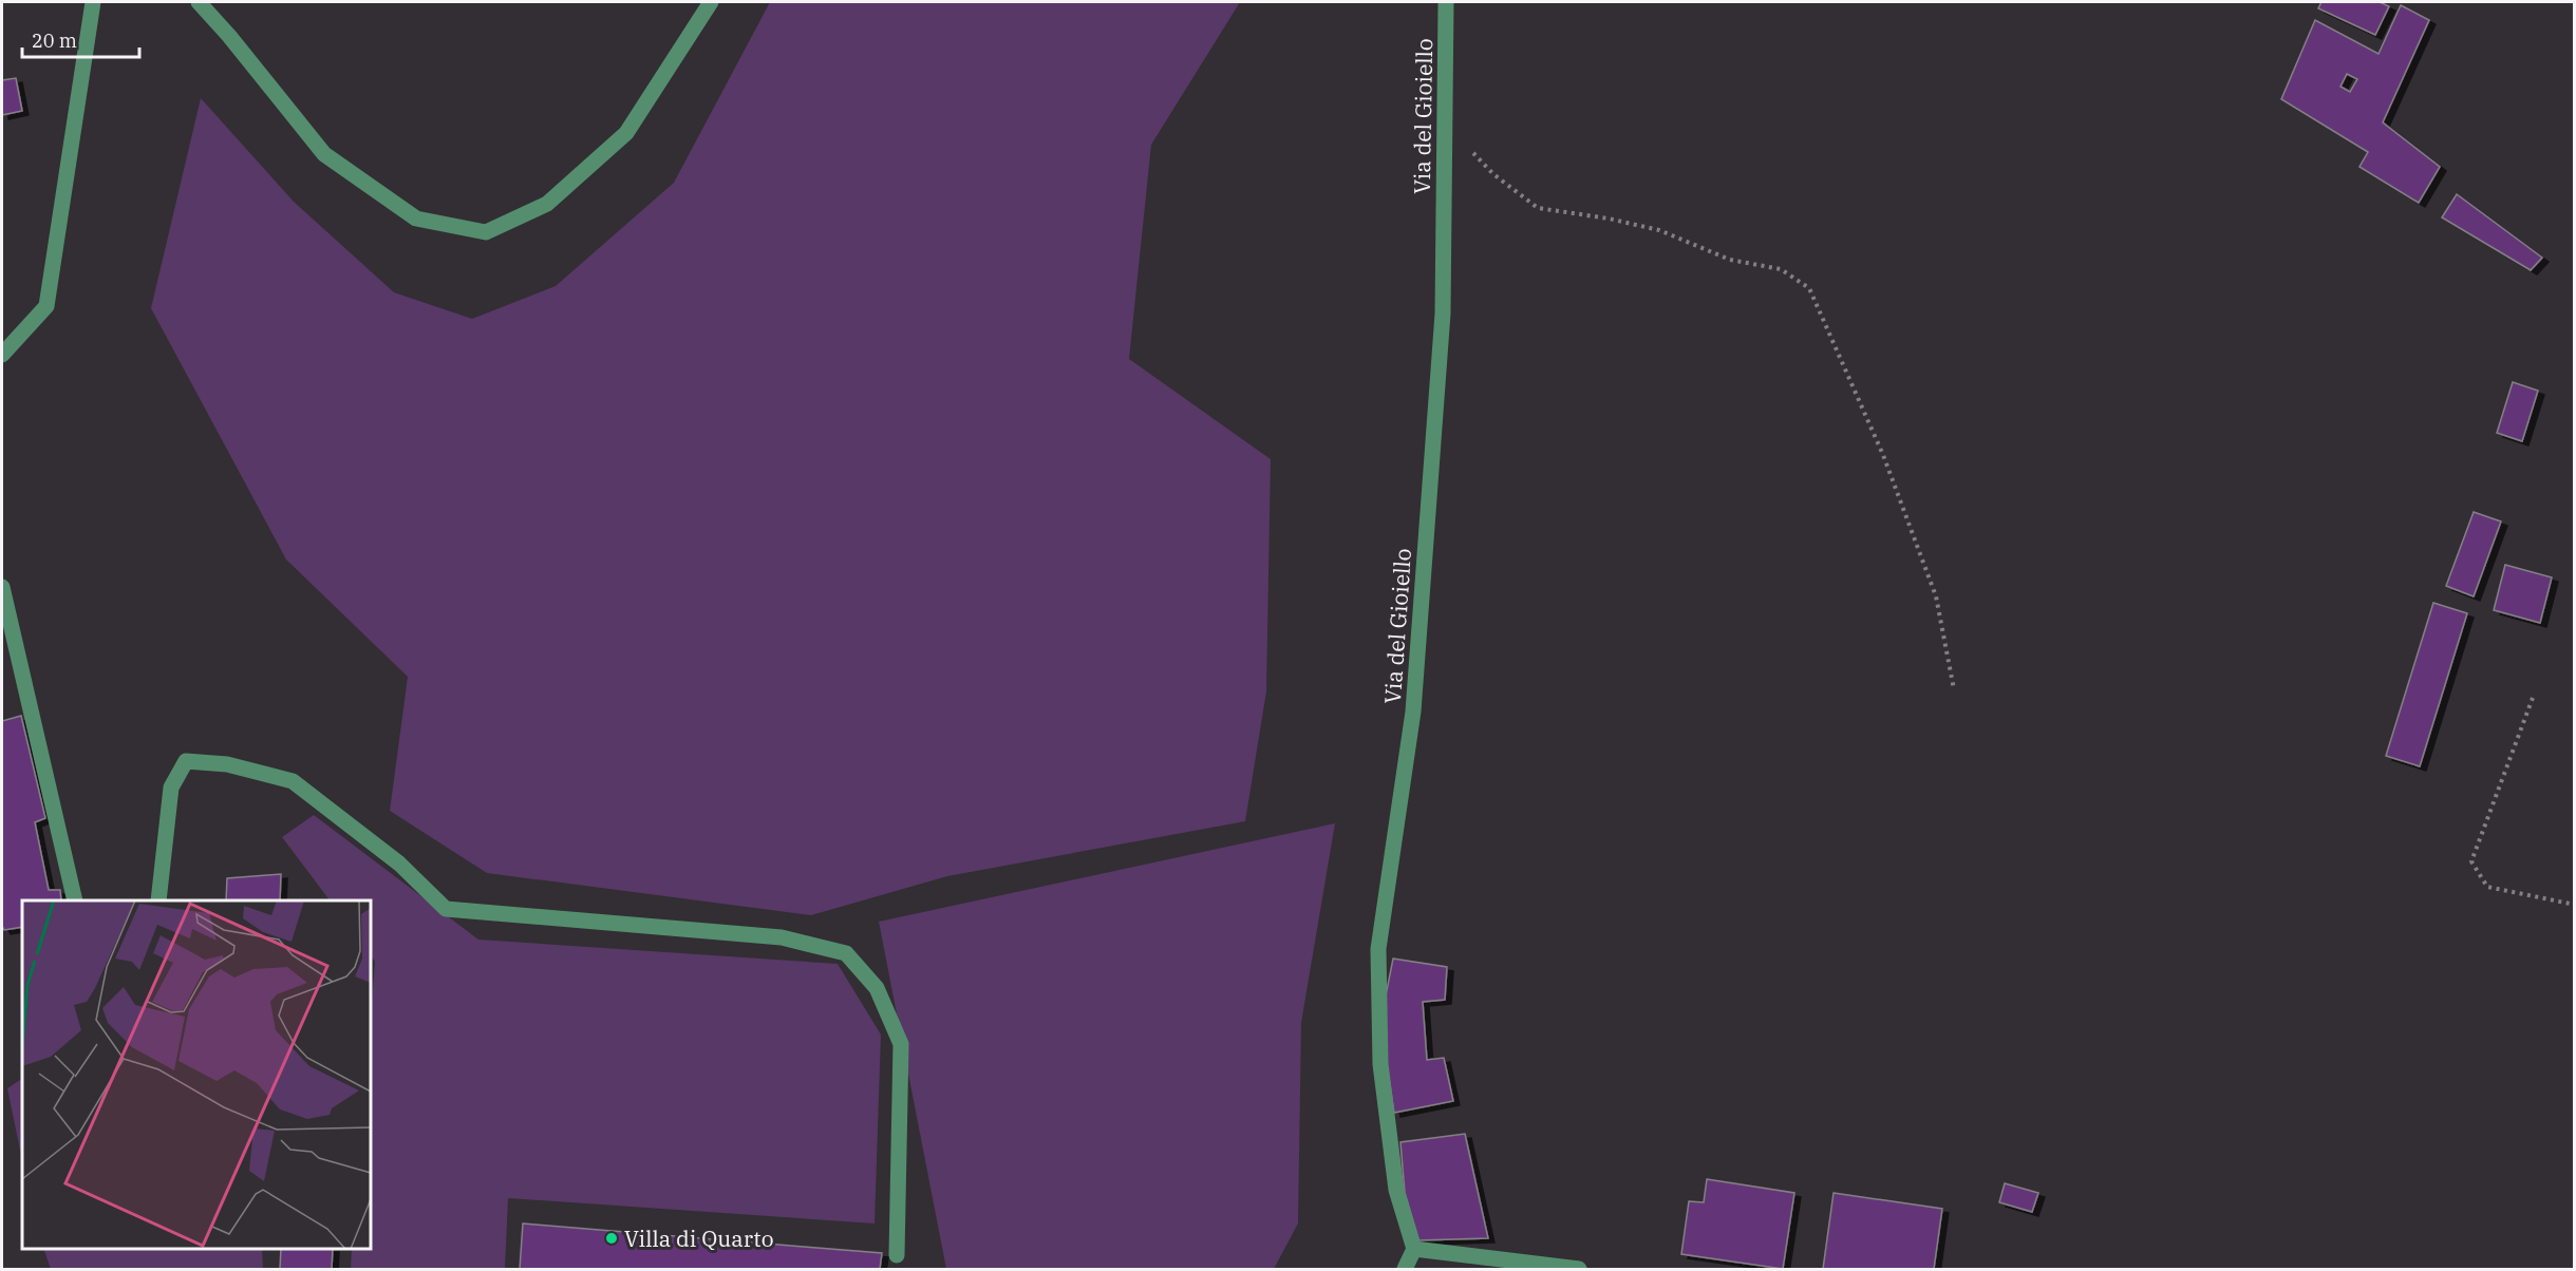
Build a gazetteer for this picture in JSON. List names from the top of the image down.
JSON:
{
  "streets": {
    "street": ["Via del Gioiello"]
  },
  "places": ["Villa di Quarto"],
  "scale_bar": "20 m"
}
